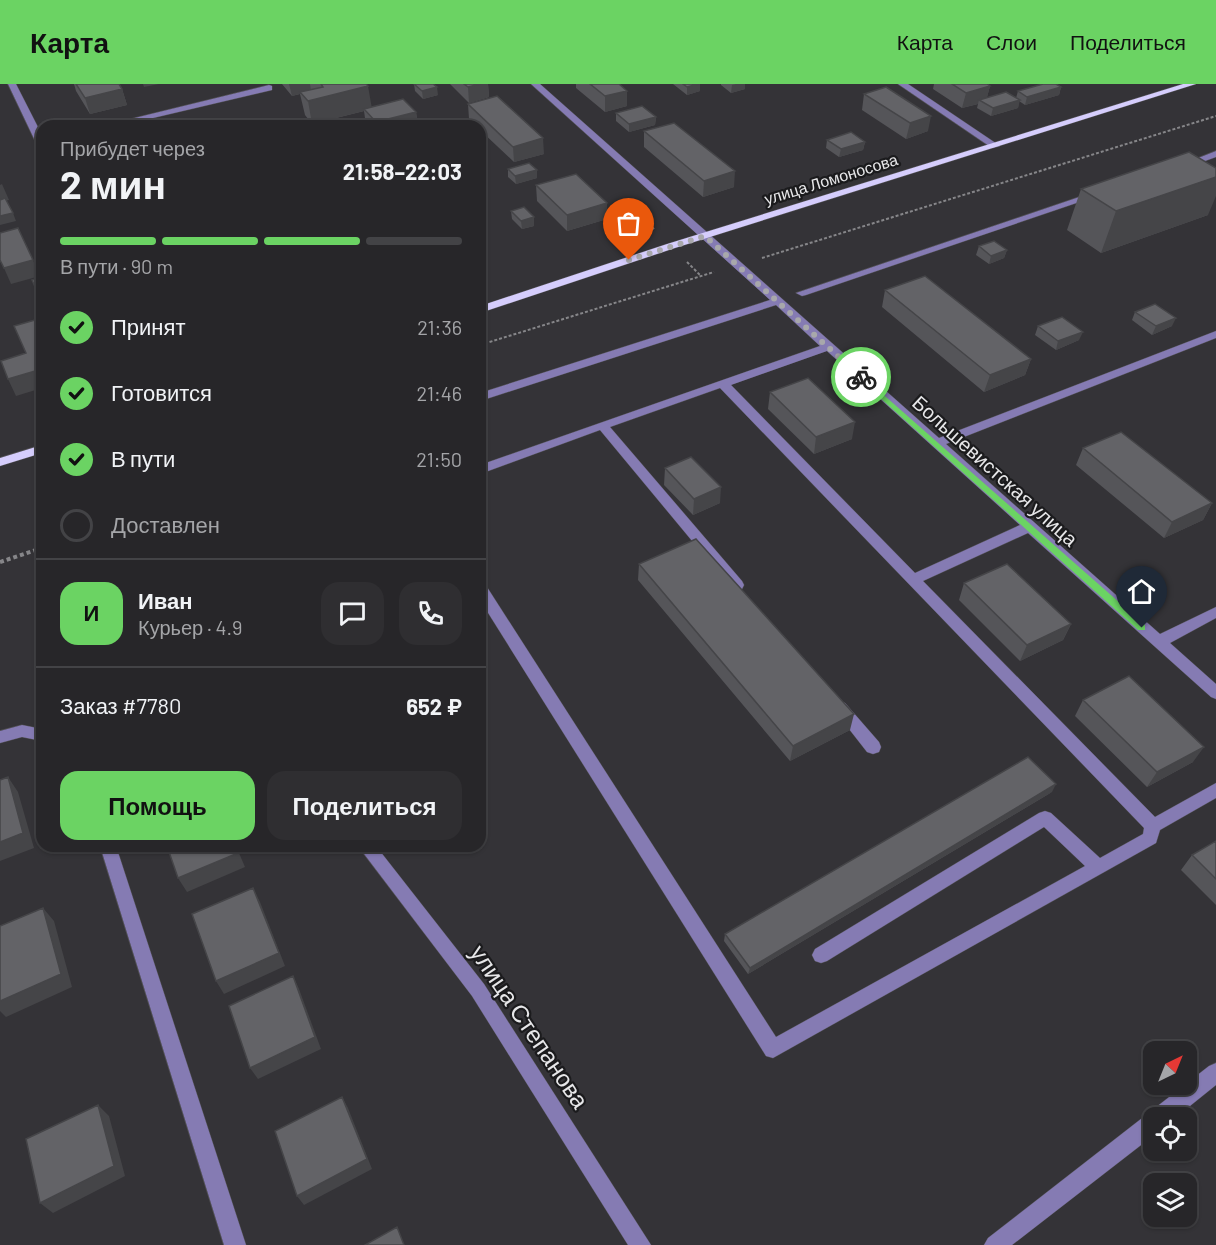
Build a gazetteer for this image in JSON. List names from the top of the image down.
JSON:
{
  "streets": {
    "main road": ["улица Ломоносова"],
    "street": ["Большевистская улица", "улица Степанова"]
  },
  "crossings": [
    ["улица Ломоносова", "Большевистская улица"]
  ],
  "north": "top right",
  "page": {
    "header": "Карта",
    "nav": ["Карта", "Слои", "Поделиться"],
    "heading": ["2 мин", "Прибудет через", "21:58–22:03"],
    "panel": [
      "Иван",
      "Курьер · 4.9",
      "Заказ #7780",
      "652 ₽"
    ],
    "bar": "В пути · 90 m",
    "list": [
      ["Принят", "21:36"],
      ["Готовится", "21:46"],
      ["В пути", "21:50"],
      "Доставлен"
    ],
    "round": "И",
    "buttons": ["Помощь", "Поделиться"]
  }
}
